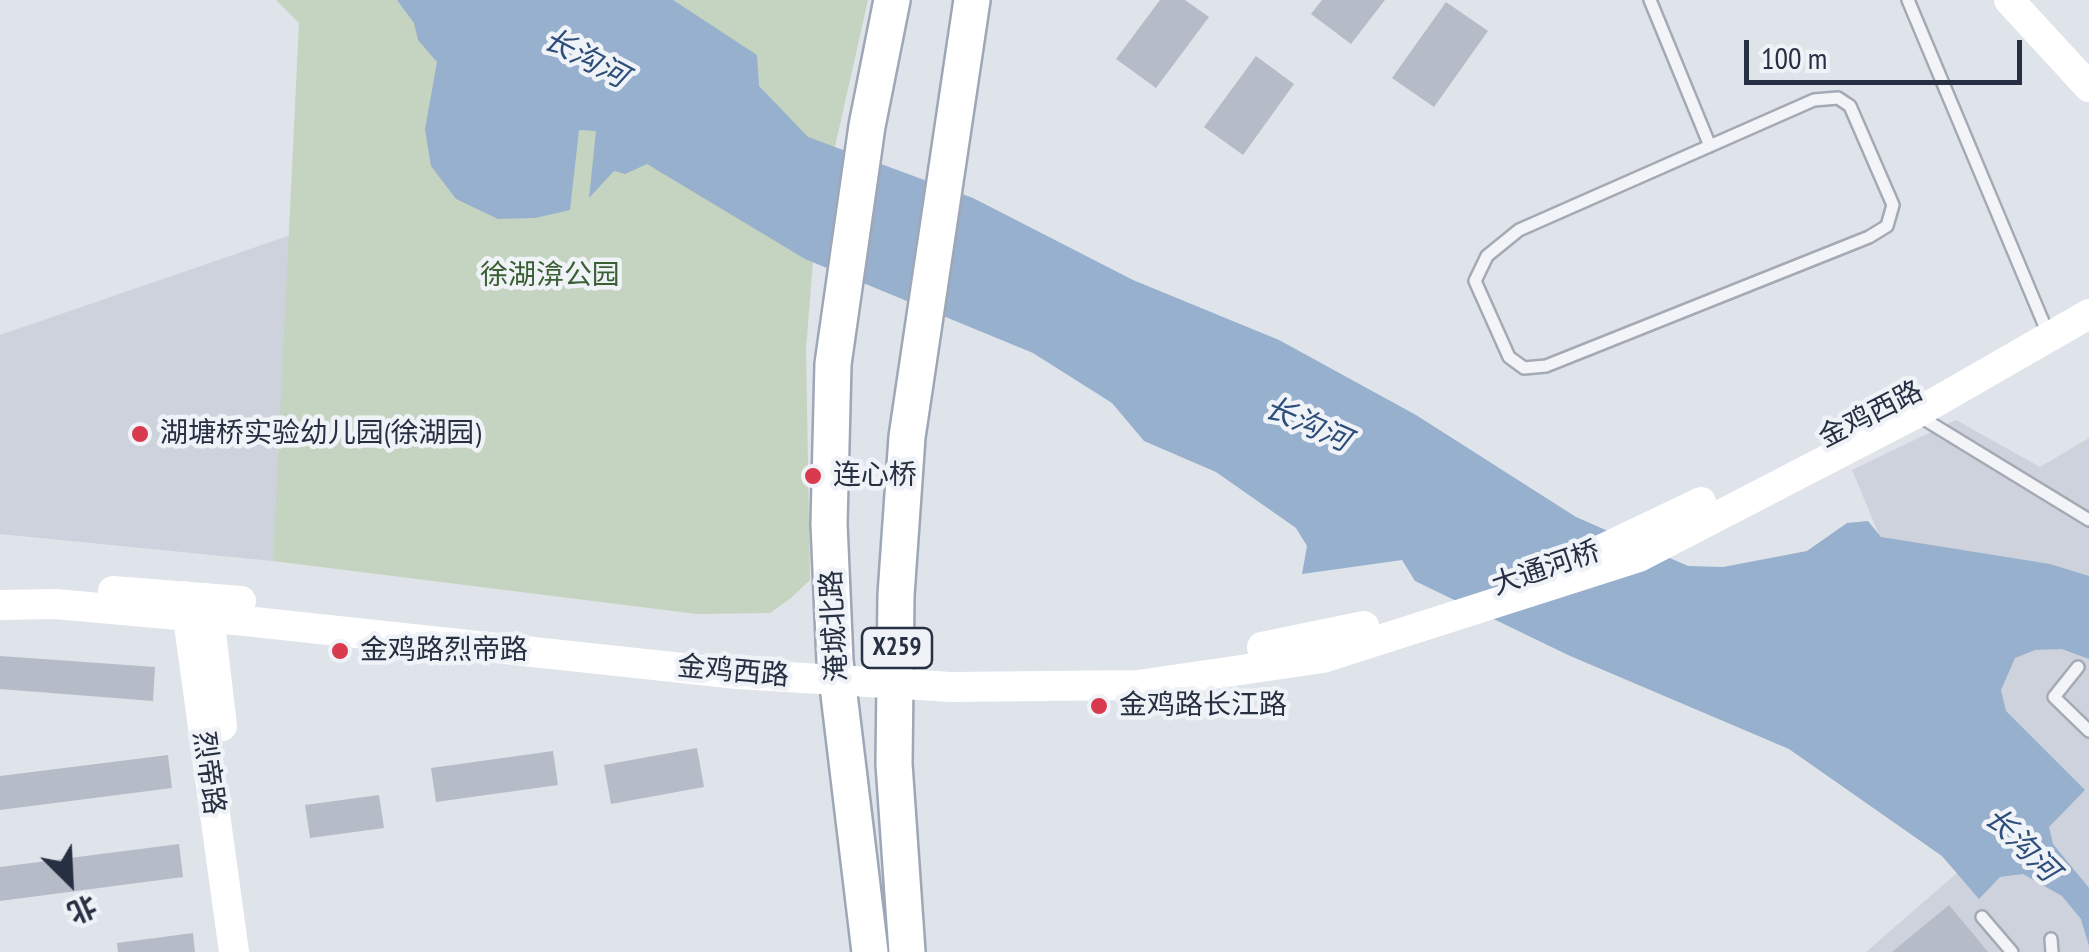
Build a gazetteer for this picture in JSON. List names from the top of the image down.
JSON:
{
  "streets": {
    "main road": ["淹城北路", "X259"],
    "street": ["金鸡西路", "大通河桥", "烈帝路"]
  },
  "crossings": [
    ["金鸡西路", "大通河桥"],
    ["金鸡西路", "淹城北路"],
    ["金鸡西路", "X259"],
    ["金鸡西路", "烈帝路"]
  ],
  "water": ["长沟河"],
  "parks": ["徐湖渰公园"],
  "places": [
    "湖塘桥实验幼儿园(徐湖园)",
    "连心桥",
    "金鸡路烈帝路",
    "金鸡路长江路"
  ],
  "scale_bar": "100 m",
  "north": "bottom right"
}
